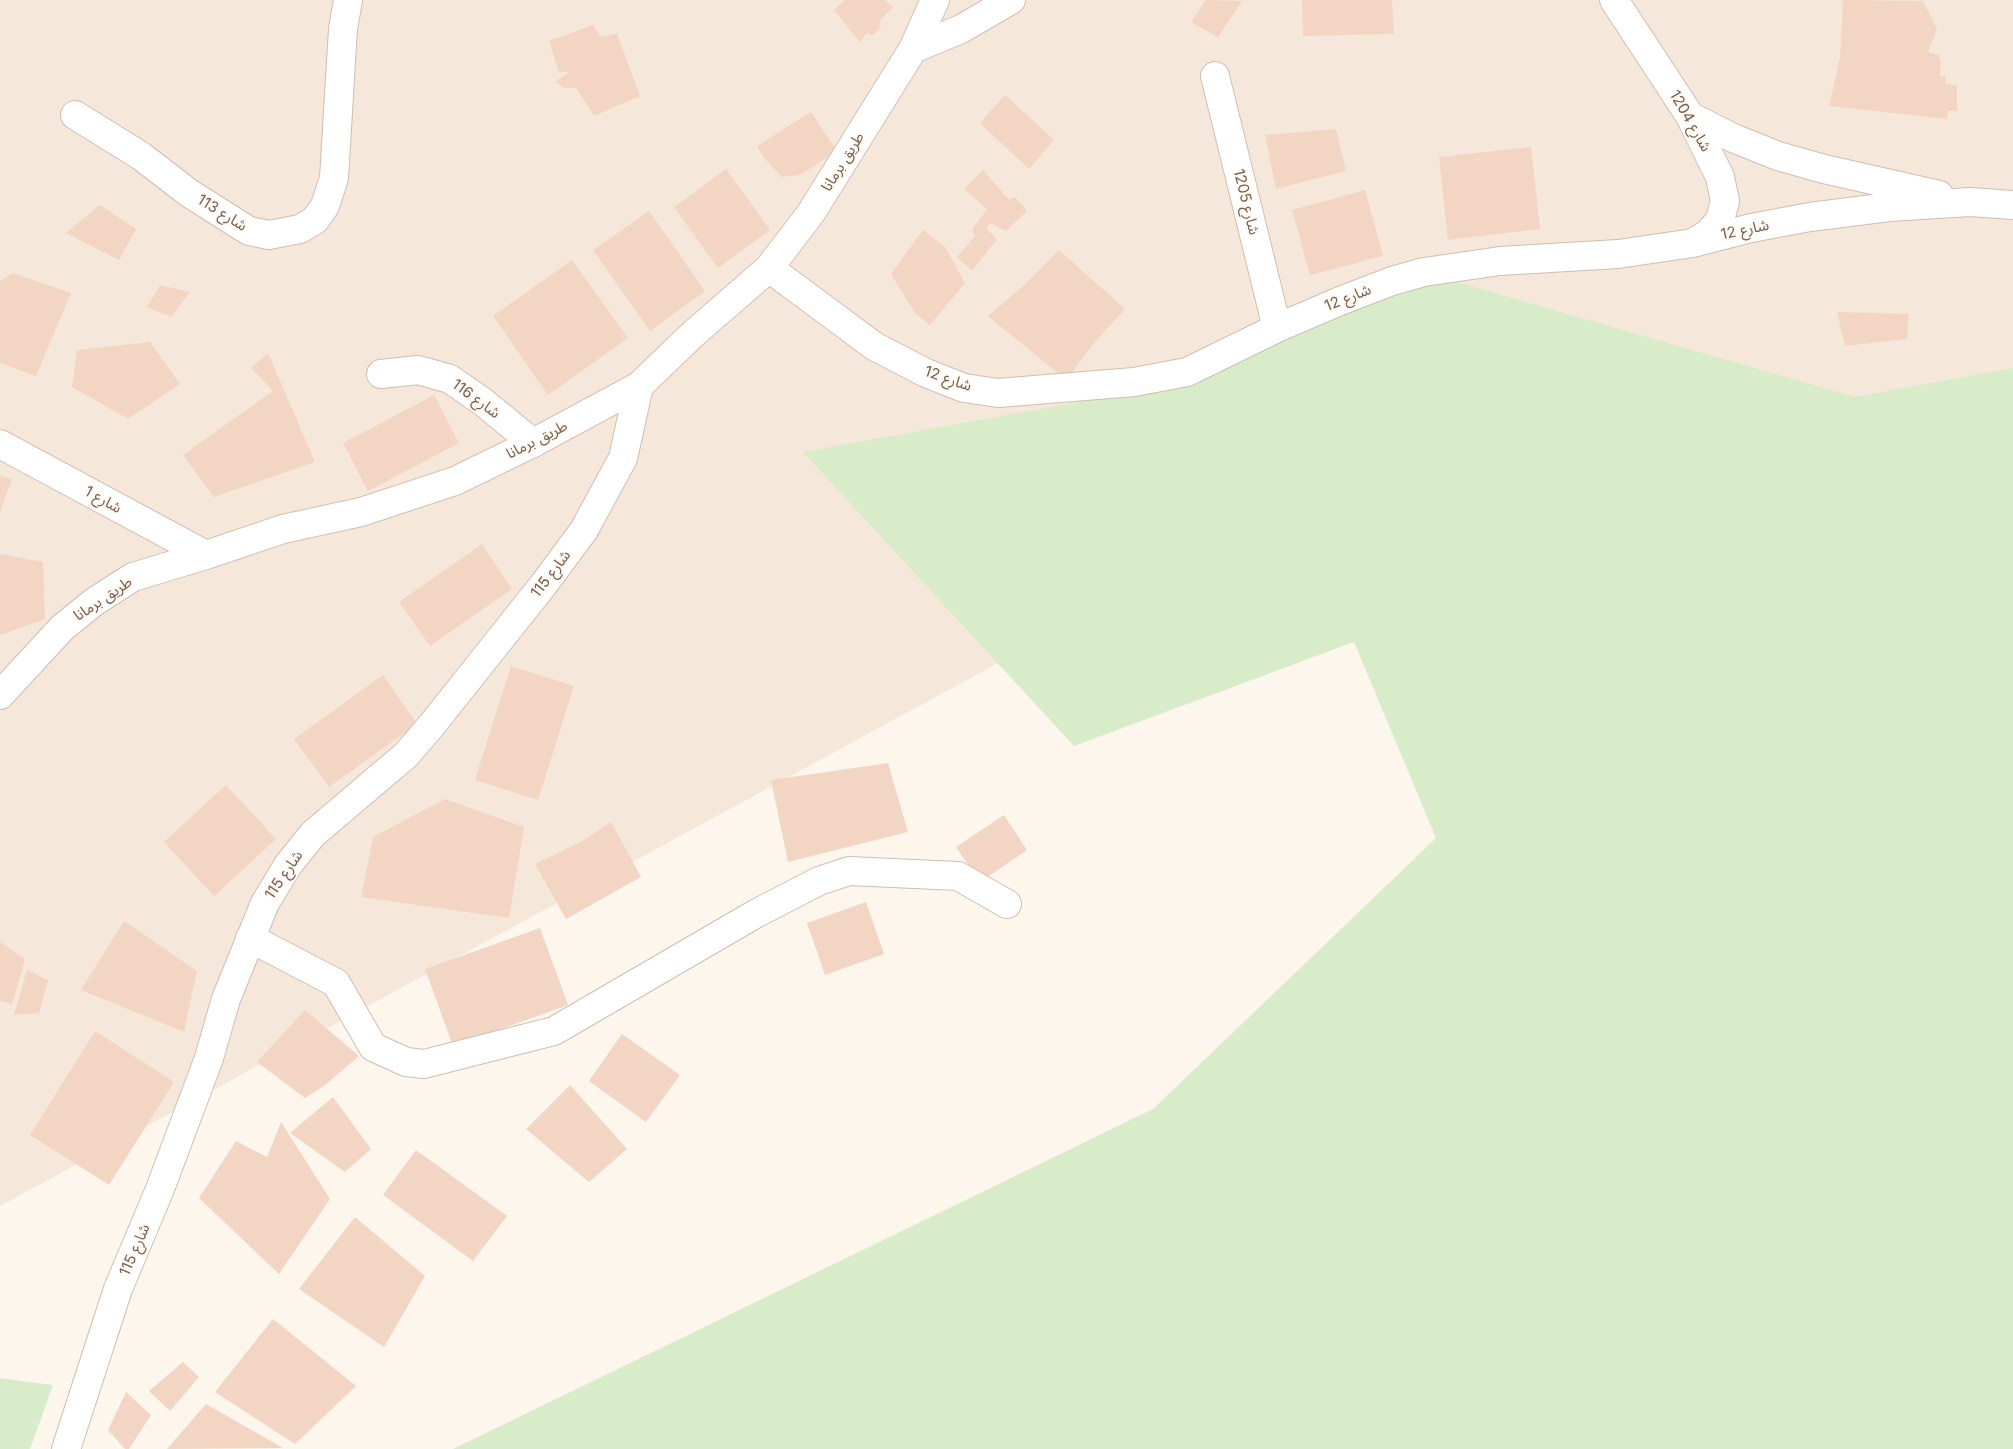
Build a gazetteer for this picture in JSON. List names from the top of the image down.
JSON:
{
  "streets": {
    "street": [
      "شارع 1204",
      "طريق برمانا",
      "شارع 1205",
      "شارع 113",
      "شارع 12",
      "شارع 116",
      "شارع 1",
      "شارع 115"
    ]
  },
  "crossings": [
    ["شارع 1204", "شارع 12"],
    ["طريق برمانا", "شارع 12"],
    ["طريق برمانا", "شارع 116"],
    ["طريق برمانا", "شارع 1"],
    ["طريق برمانا", "شارع 115"],
    ["شارع 1205", "شارع 12"]
  ]
}
